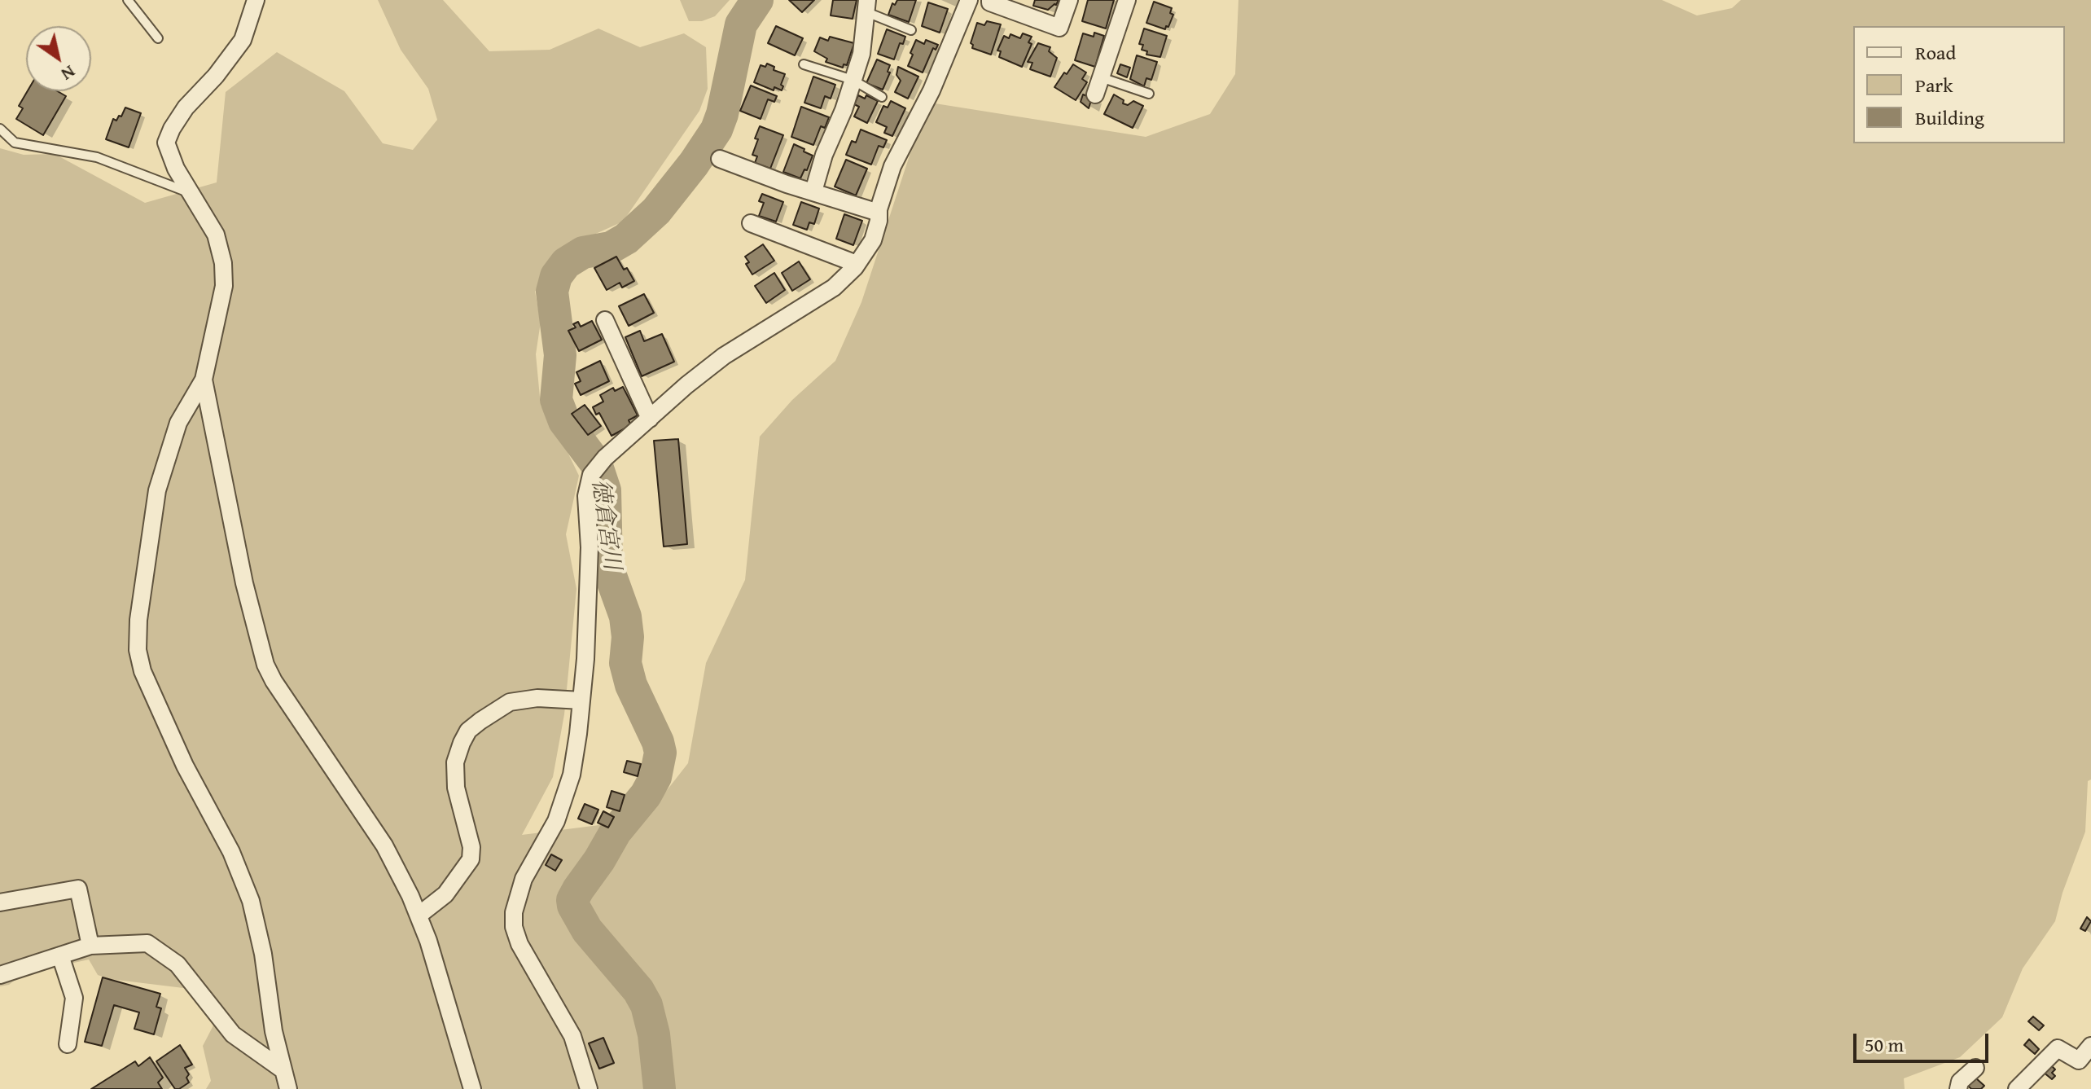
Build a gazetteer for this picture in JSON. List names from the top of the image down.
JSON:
{
  "water": ["徳倉宮川"],
  "legend": ["Road", "Park", "Building"],
  "scale_bar": "50 m",
  "north": "bottom right"
}
